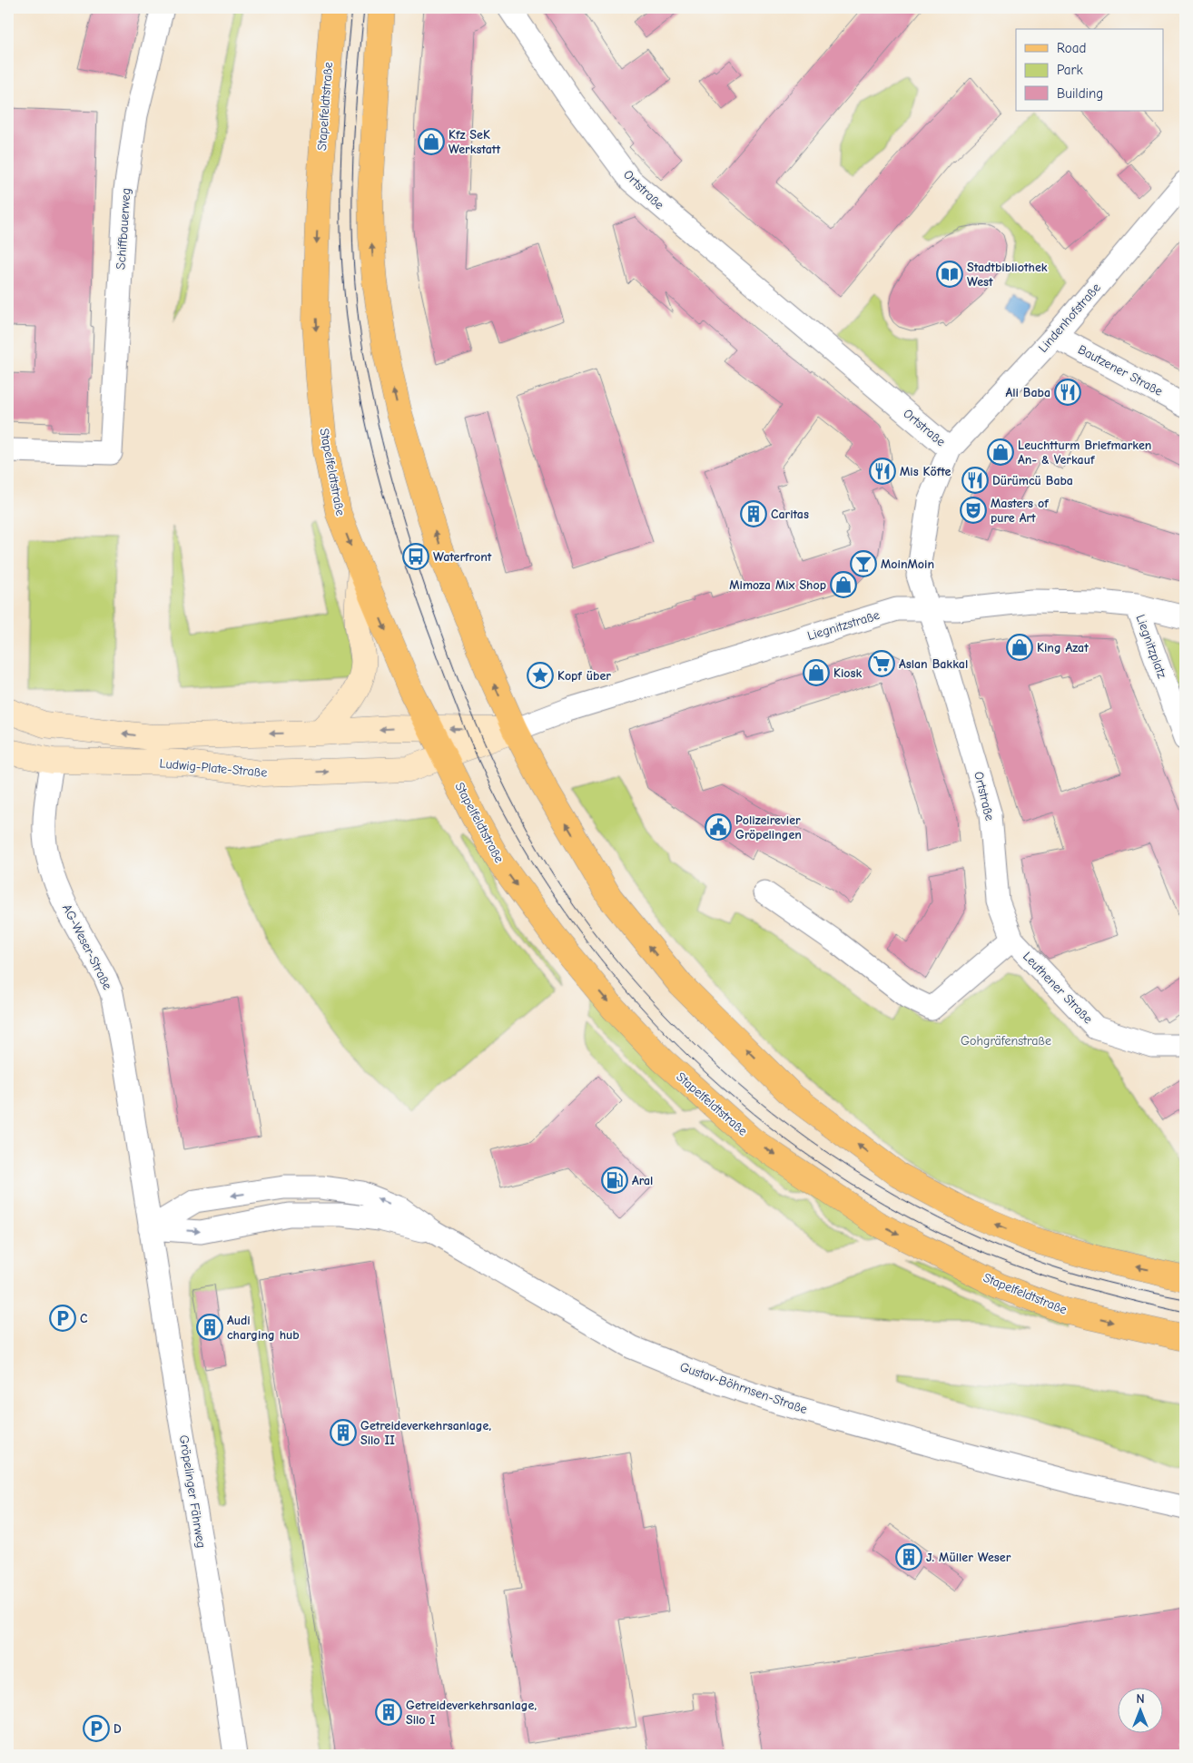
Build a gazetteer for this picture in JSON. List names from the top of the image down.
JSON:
{
  "streets": {
    "main road": ["Stapelfeldtstraße"],
    "street": [
      "Ortstraße",
      "Schiffbauerweg",
      "Lindenhofstraße",
      "Bautzener Straße",
      "Liegnitzstraße",
      "Liegnitzplatz",
      "Ludwig-Plate-Straße",
      "AG-Weser-Straße",
      "Leuthener Straße",
      "Gustav-Böhrnsen-Straße",
      "Gröpelinger Fährweg"
    ]
  },
  "crossings": [
    ["Stapelfeldtstraße", "Ludwig-Plate-Straße"],
    ["Ortstraße", "Lindenhofstraße"],
    ["Ortstraße", "Liegnitzstraße"],
    ["Ortstraße", "Leuthener Straße"],
    ["Lindenhofstraße", "Bautzener Straße"],
    ["Liegnitzstraße", "Liegnitzplatz"],
    ["Liegnitzstraße", "Ludwig-Plate-Straße"],
    ["Ludwig-Plate-Straße", "AG-Weser-Straße"],
    ["AG-Weser-Straße", "Gustav-Böhrnsen-Straße"],
    ["AG-Weser-Straße", "Gröpelinger Fährweg"],
    ["Gustav-Böhrnsen-Straße", "Gröpelinger Fährweg"]
  ],
  "parks": ["Gohgräfenstraße"],
  "places": {
    "shop": [
      "Kfz SeK Werkstatt",
      "Leuchtturm Briefmarken An- & Verkauf",
      "Mimoza Mix Shop",
      "King Azat",
      "Kiosk"
    ],
    "library": ["Stadtbibliothek West"],
    "restaurant": ["Ali Baba", "Mis Köfte", "Dürümcü Baba"],
    "theatre": ["Masters of pure Art"],
    "building": [
      "Caritas",
      "Audi charging hub",
      "Getreideverkehrsanlage, Silo II",
      "J. Müller Weser",
      "Getreideverkehrsanlage, Silo I"
    ],
    "bus stop": ["Waterfront"],
    "bar": ["MoinMoin"],
    "supermarket": ["Aslan Bakkal"],
    "place": ["Kopf über"],
    "public building": ["Polizeirevier Gröpelingen"],
    "fuel station": ["Aral"],
    "parking": ["C", "D"]
  },
  "legend": ["Road", "Park", "Building"],
  "north": "top"
}
